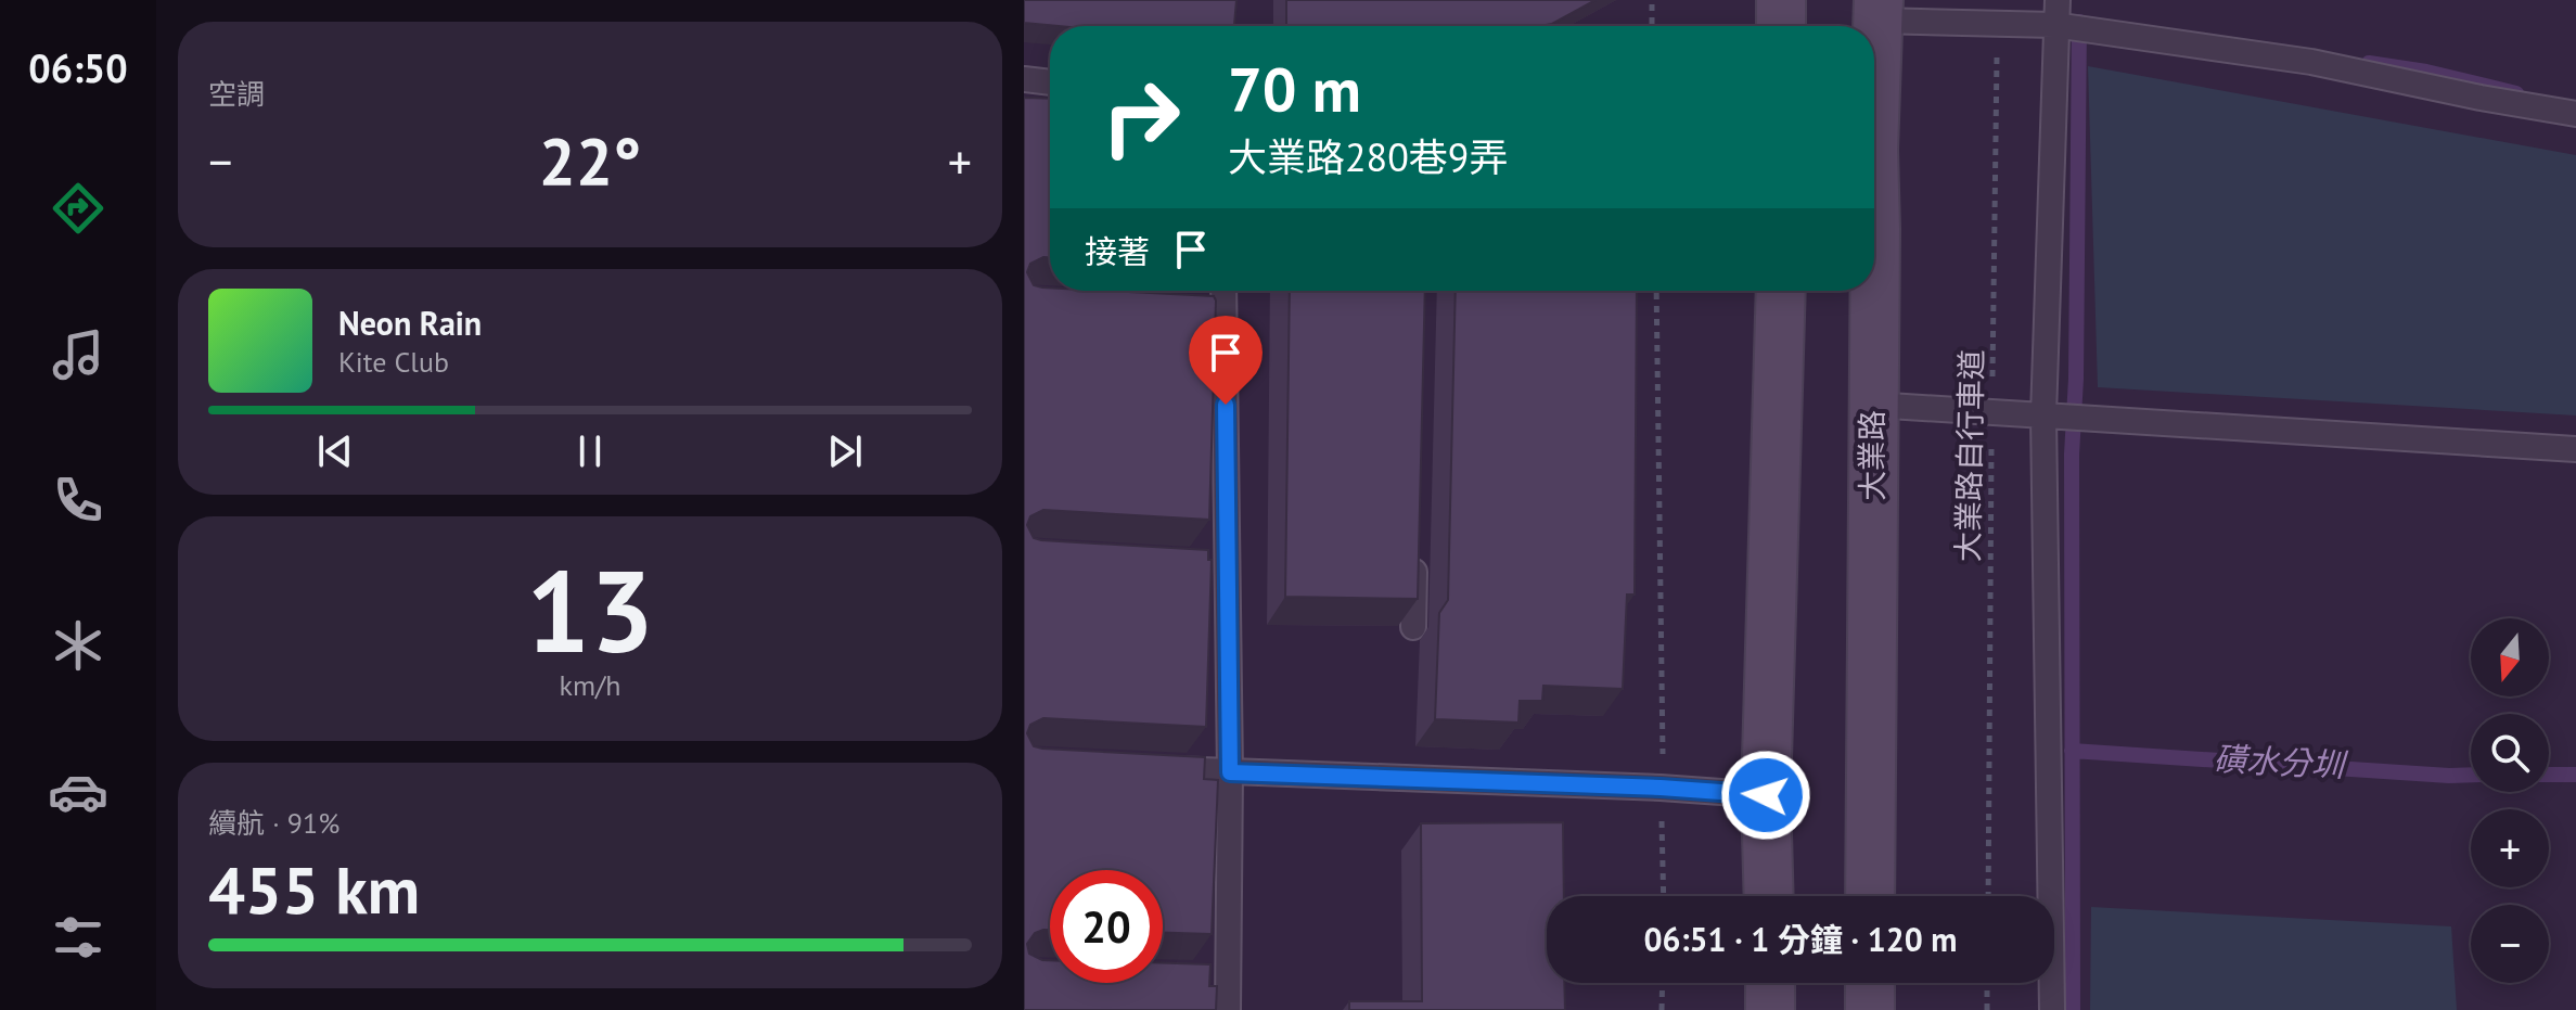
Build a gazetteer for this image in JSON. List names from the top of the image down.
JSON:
{
  "streets": {
    "main road": ["大業路"],
    "path": ["大業路自行車道"]
  },
  "water": ["磺水分圳"],
  "north": "bottom",
  "page": {
    "tabs": "06:50",
    "tile": [
      "空調",
      ["13", "km/h"],
      ["續航 · 91%", "455 km"]
    ],
    "turn": ["70 m", "大業路280巷9弄"],
    "heat": ["−", "22°", "+"],
    "then": "接著",
    "song": ["Neon Rain", "Kite Club"],
    "map_buttons": ["+", "−"],
    "limit": "20",
    "trip": "06:51 · 1 分鐘 · 120 m"
  }
}
